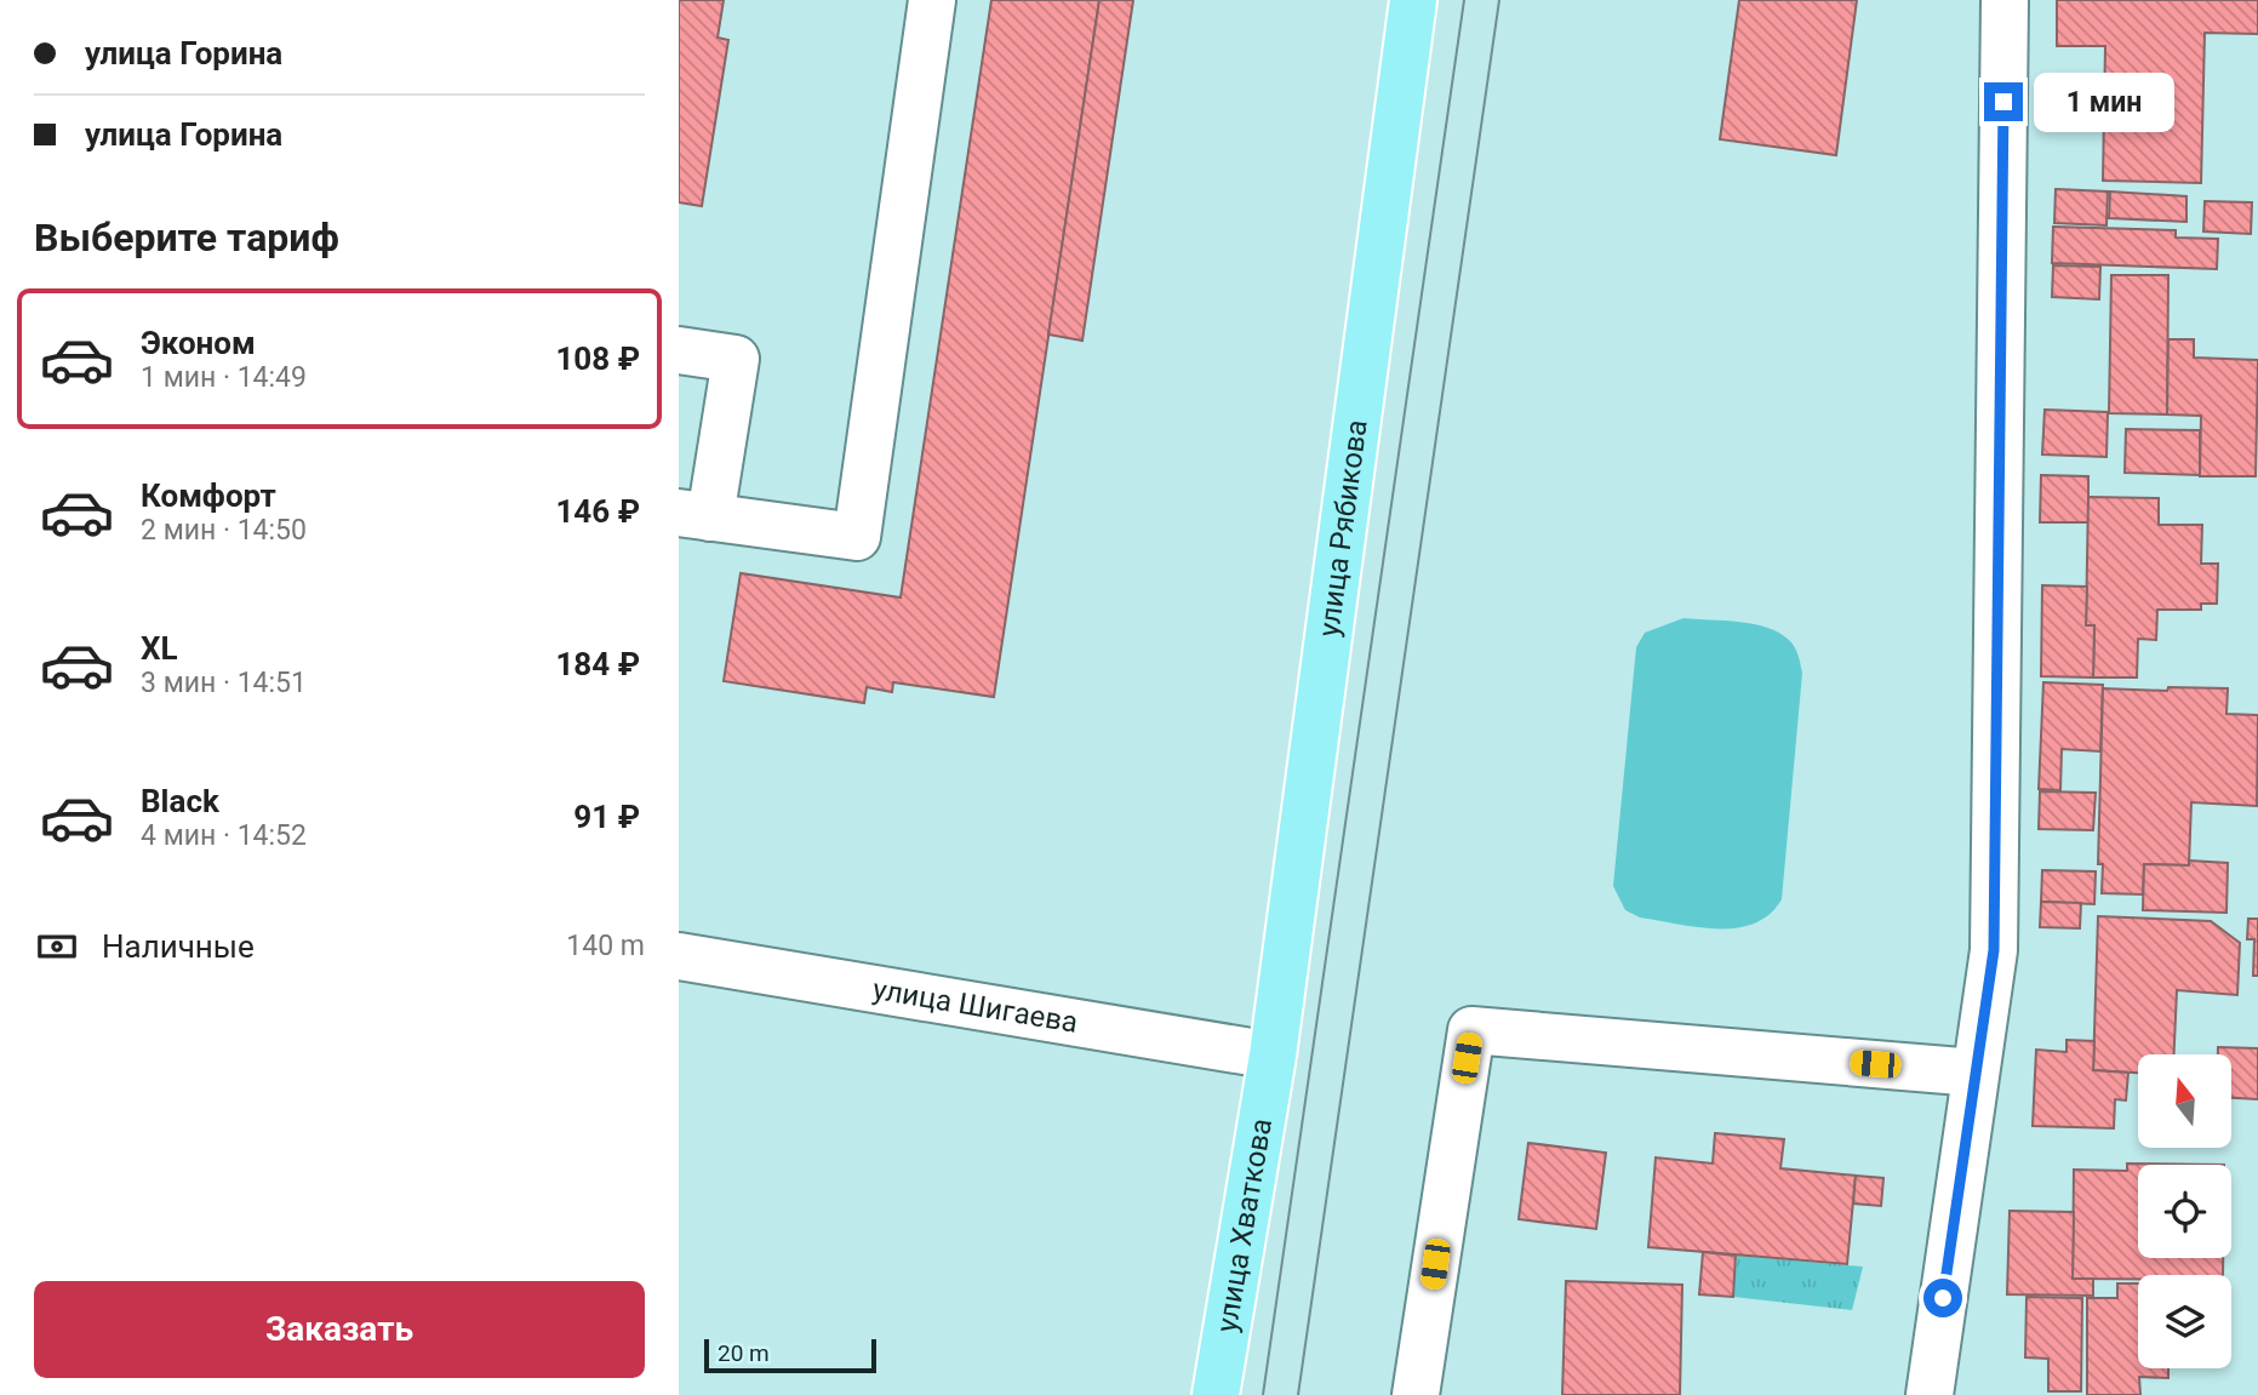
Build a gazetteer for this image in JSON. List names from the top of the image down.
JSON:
{
  "streets": {
    "main road": ["улица Рябикова", "улица Хваткова"],
    "street": ["улица Шигаева"]
  },
  "crossings": [
    ["улица Рябикова", "улица Шигаева"],
    ["улица Рябикова", "улица Хваткова"],
    ["улица Шигаева", "улица Хваткова"]
  ],
  "scale_bar": "20 m",
  "north": "top",
  "page": {
    "banner": ["улица Горина", "улица Горина"],
    "bubble": "1 мин",
    "heading": "Выберите тариф",
    "list": [
      {
        "name": "Эконом",
        "note": "1 мин · 14:49",
        "value": "108 ₽"
      },
      {
        "name": "Комфорт",
        "note": "2 мин · 14:50",
        "value": "146 ₽"
      },
      {
        "name": "XL",
        "note": "3 мин · 14:51",
        "value": "184 ₽"
      },
      {
        "name": "Black",
        "note": "4 мин · 14:52",
        "value": "91 ₽"
      }
    ],
    "pay": ["Наличные", "140 m"],
    "buttons": "Заказать",
    "scale": "20 m"
  }
}
